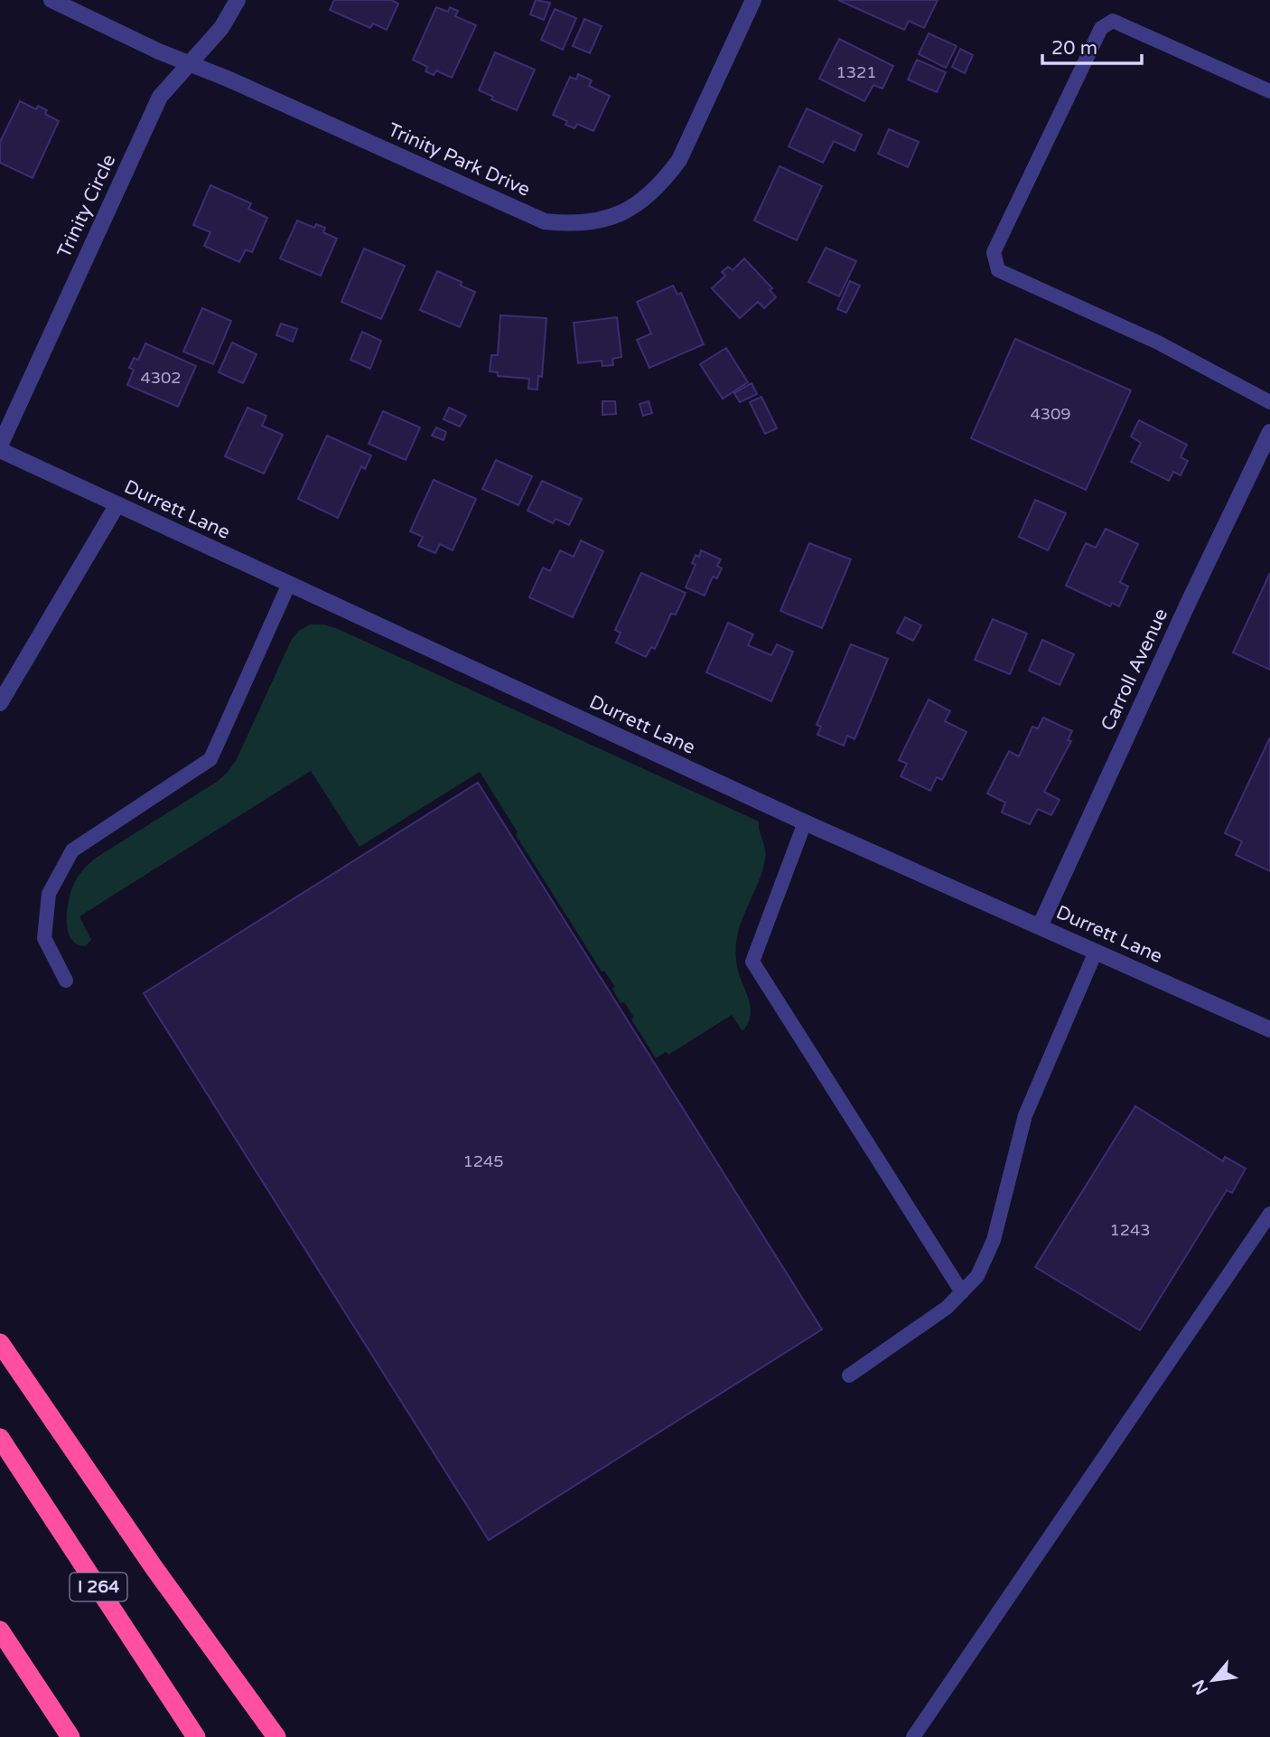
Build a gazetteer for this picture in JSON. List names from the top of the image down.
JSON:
{
  "streets": {
    "highway": ["I 264"],
    "street": [
      "Trinity Park Drive",
      "Trinity Circle",
      "Durrett Lane",
      "Carroll Avenue"
    ]
  },
  "crossings": [
    ["Trinity Park Drive", "Trinity Circle"],
    ["Durrett Lane", "Carroll Avenue"]
  ],
  "house_numbers": [
    "1321",
    "4302",
    "4309",
    "1245",
    "1243"
  ],
  "scale_bar": "20 m",
  "north": "bottom left"
}
